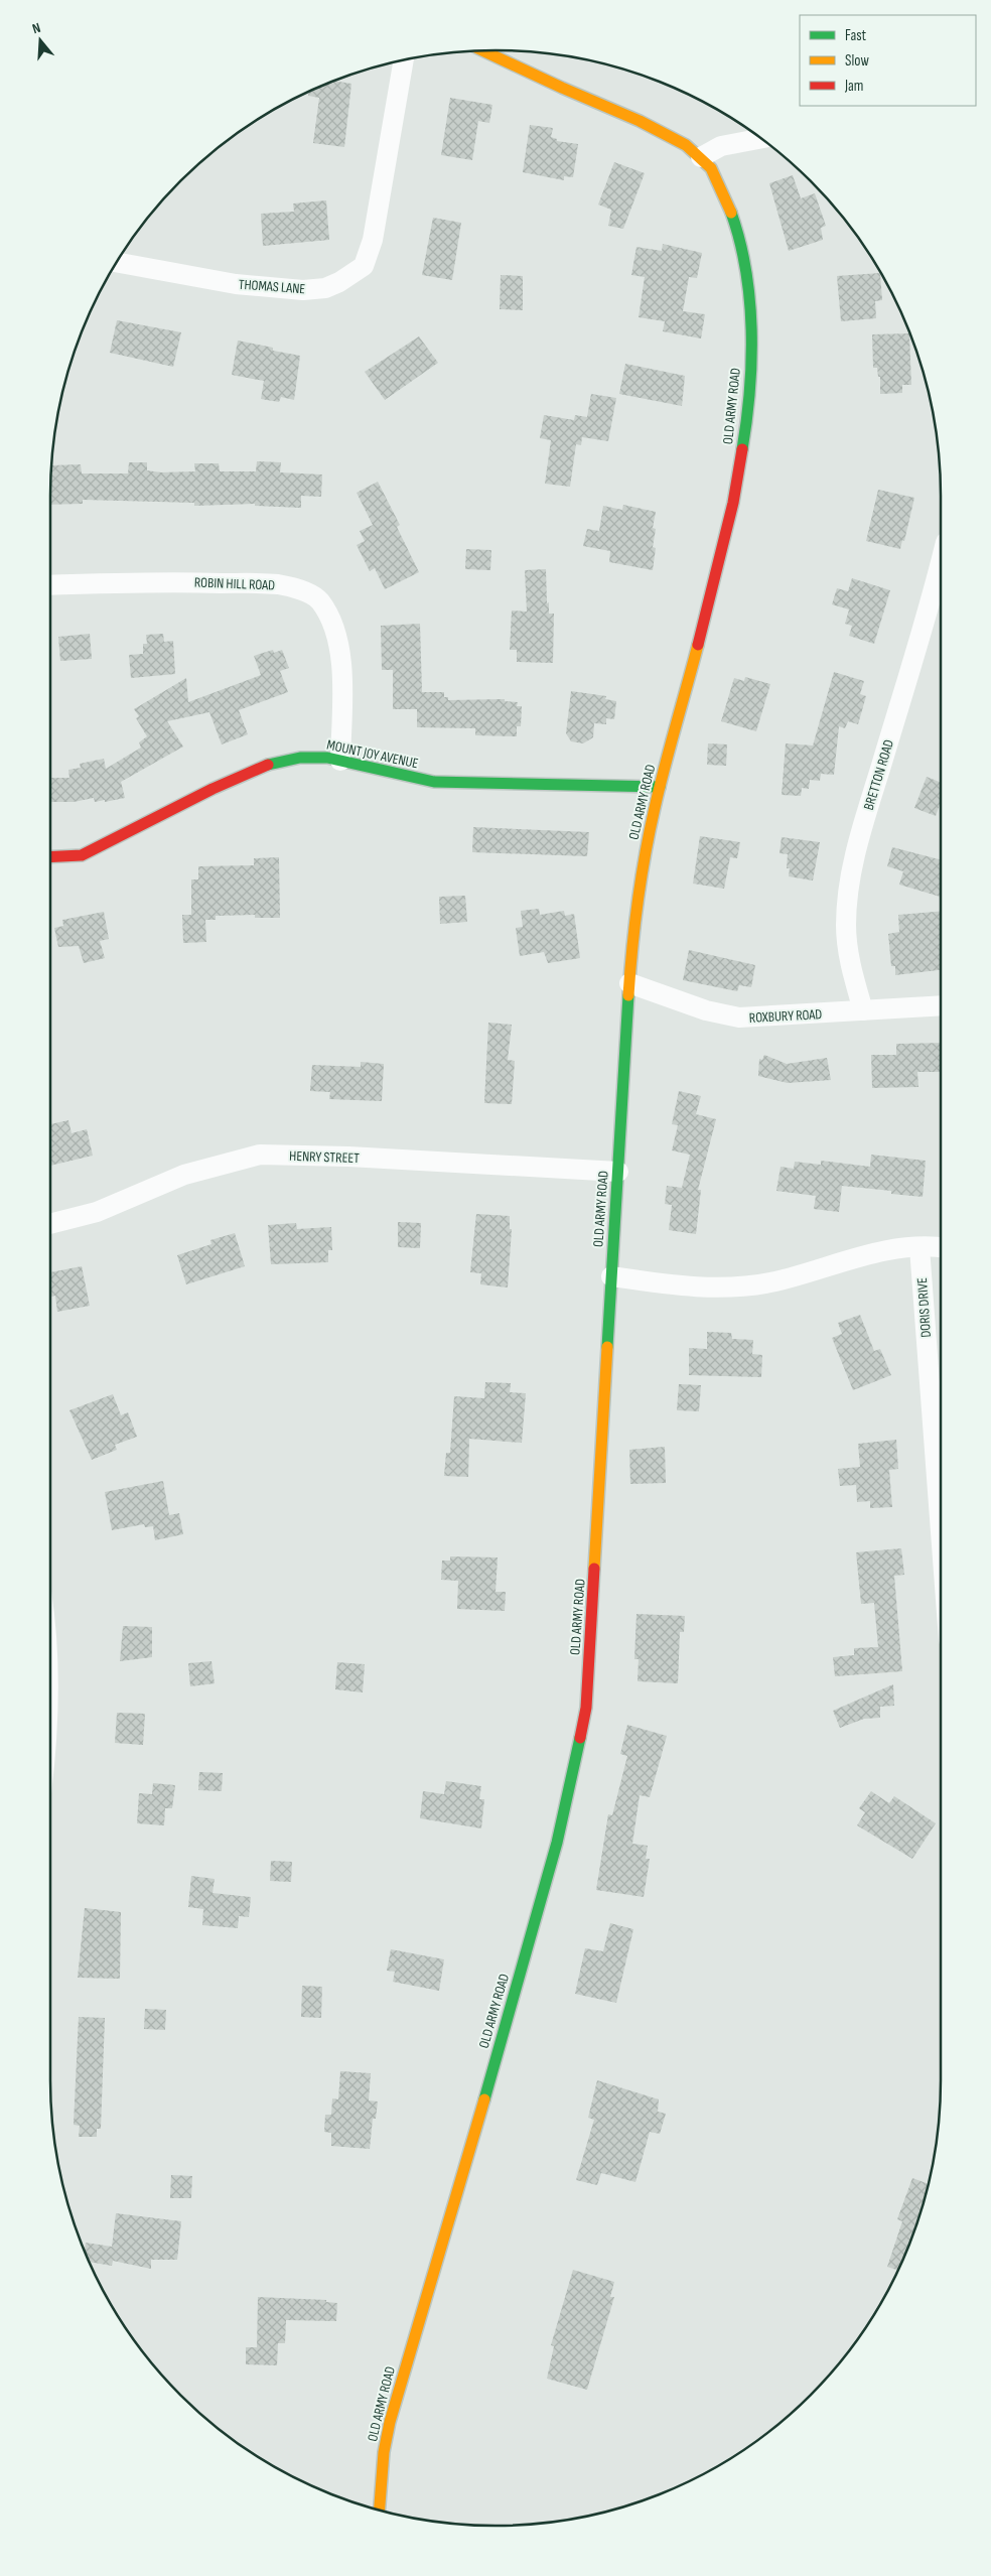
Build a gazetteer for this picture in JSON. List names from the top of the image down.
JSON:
{
  "streets": {
    "street": [
      "THOMAS LANE",
      "OLD ARMY ROAD",
      "ROBIN HILL ROAD",
      "MOUNT JOY AVENUE",
      "BRETTON ROAD",
      "ROXBURY ROAD",
      "HENRY STREET",
      "DORIS DRIVE"
    ]
  },
  "crossings": [
    ["OLD ARMY ROAD", "MOUNT JOY AVENUE"],
    ["OLD ARMY ROAD", "ROXBURY ROAD"],
    ["OLD ARMY ROAD", "HENRY STREET"],
    ["ROBIN HILL ROAD", "MOUNT JOY AVENUE"],
    ["BRETTON ROAD", "ROXBURY ROAD"]
  ],
  "legend": ["Fast", "Slow", "Jam"],
  "north": "top"
}
